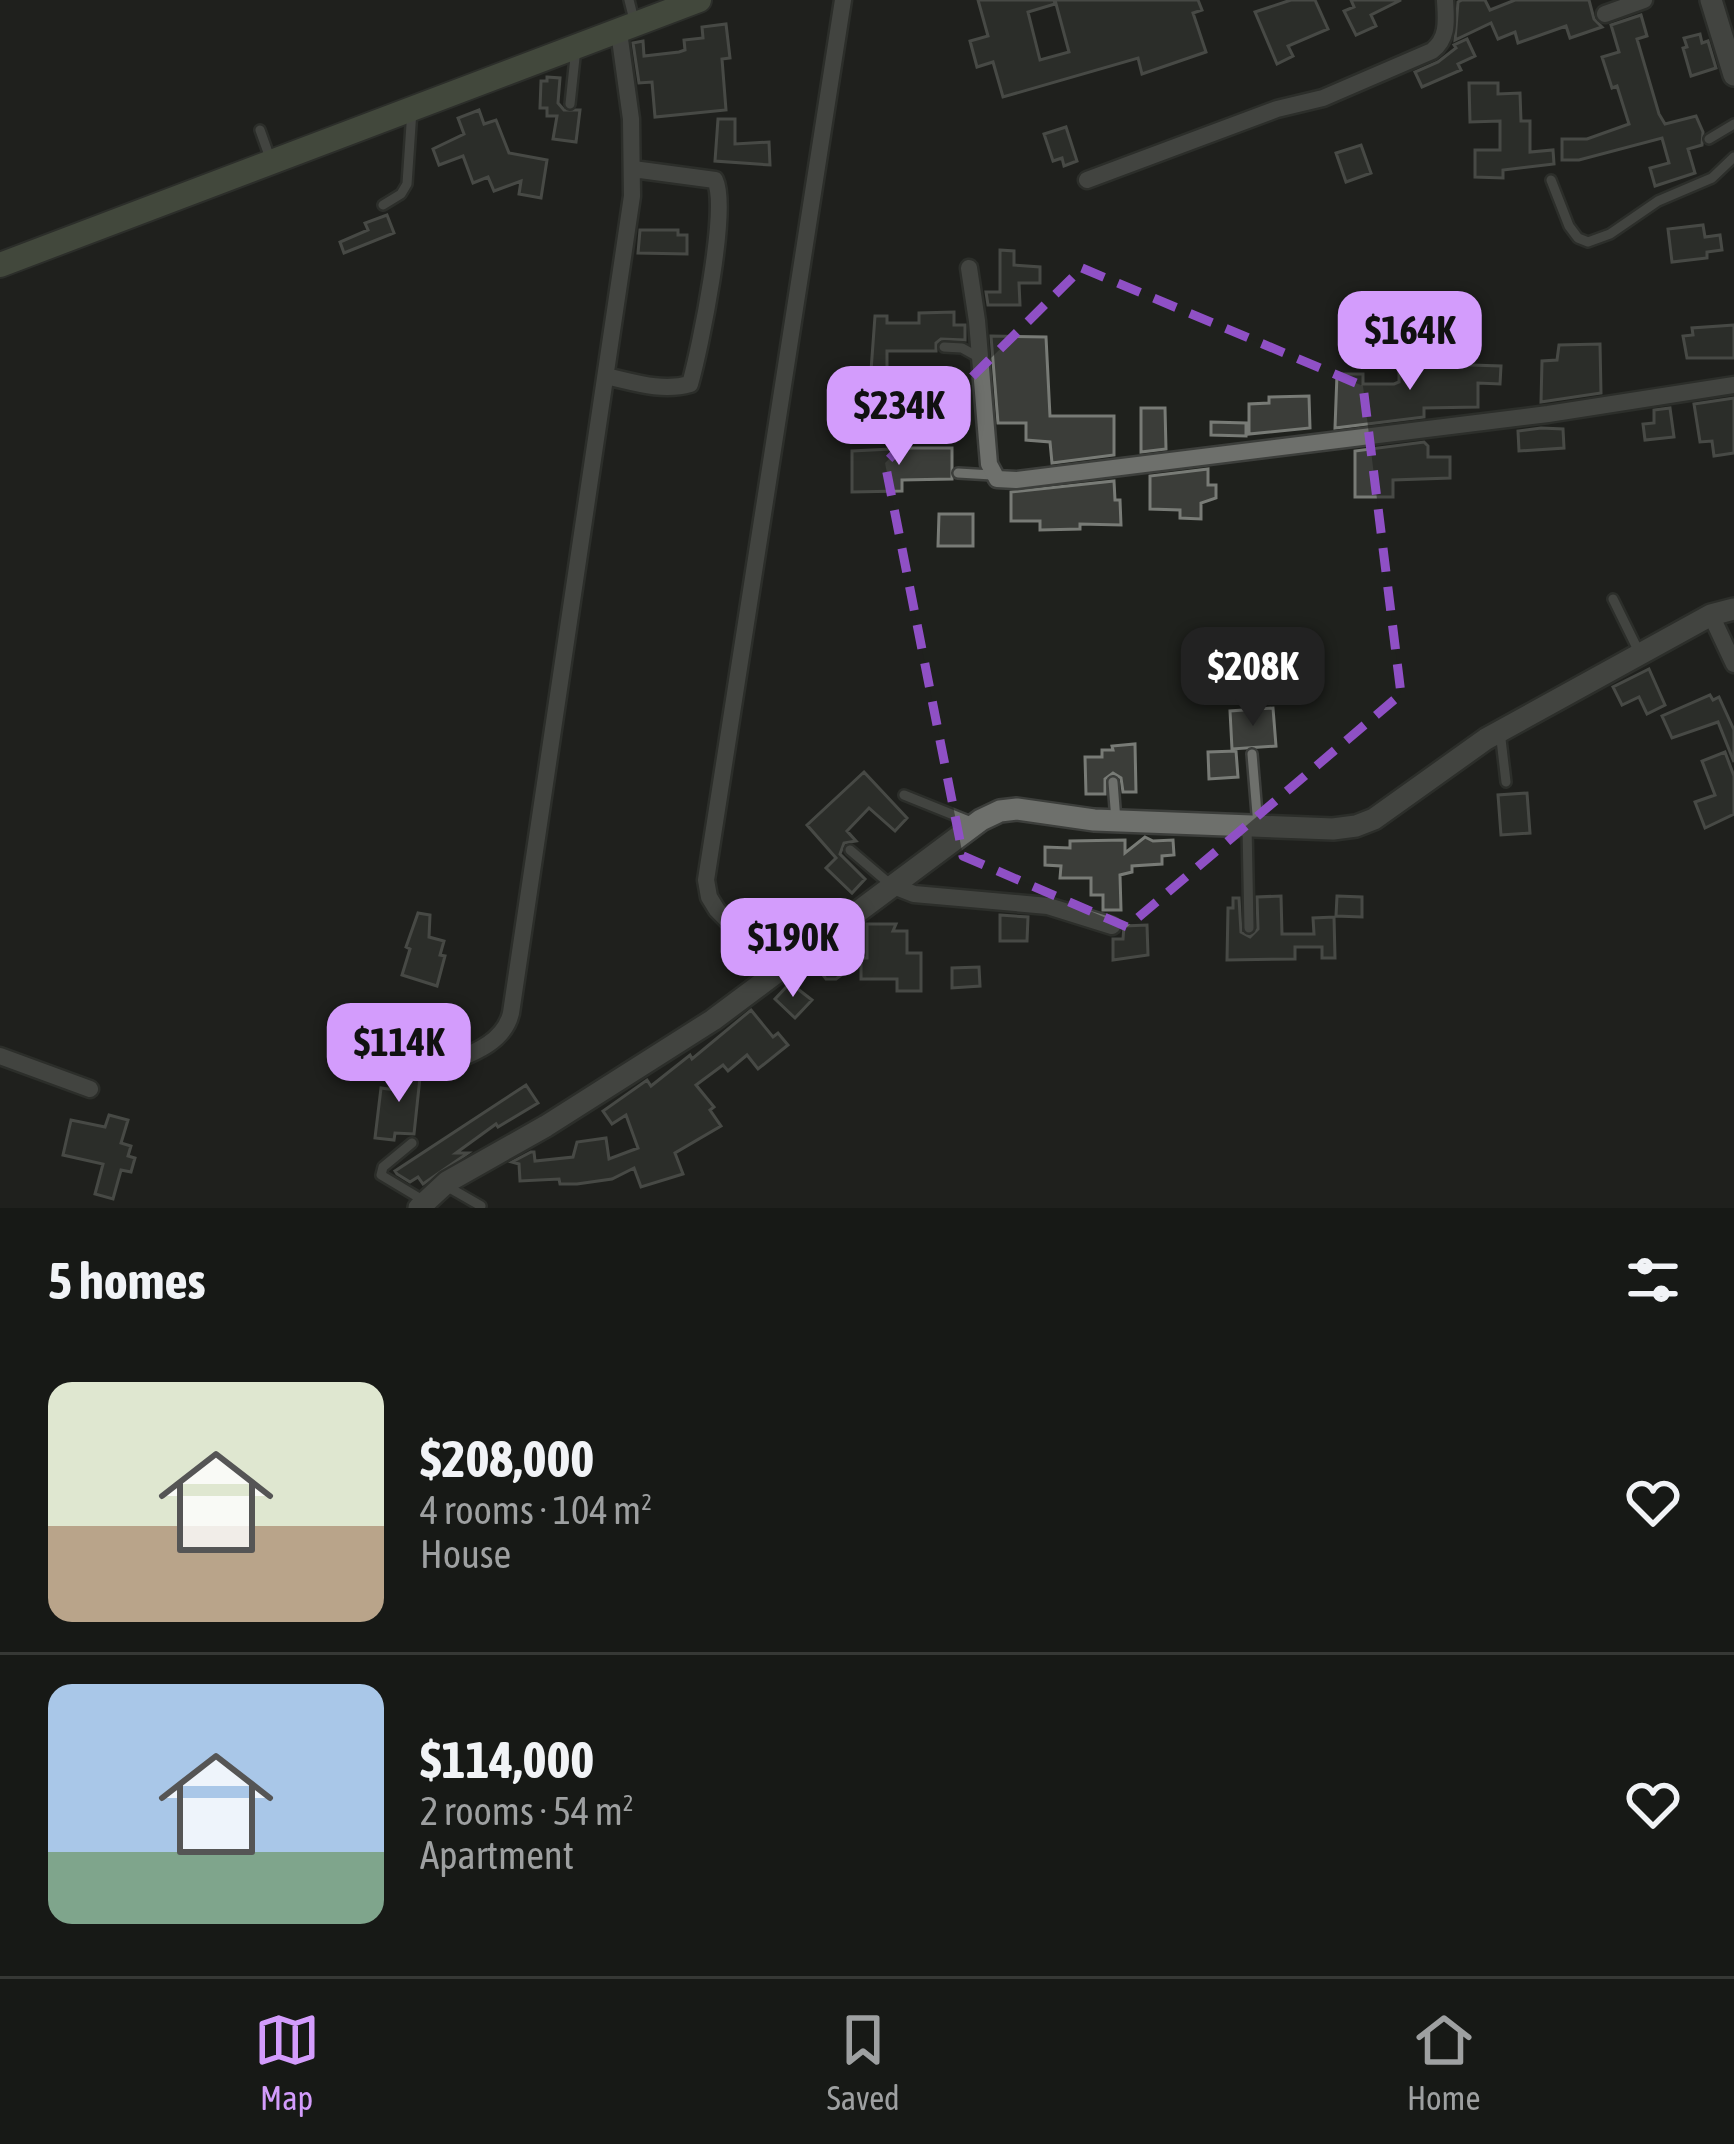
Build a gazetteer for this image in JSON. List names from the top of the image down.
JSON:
{
  "page": {
    "price": [
      "$164K",
      "$234K",
      "$208K",
      "$190K",
      "$114K"
    ],
    "heading": "5 homes",
    "list": [
      {
        "name": "$208,000",
        "note": "4 rooms · 104 m² · House"
      },
      {
        "name": "$114,000",
        "note": "2 rooms · 54 m² · Apartment"
      }
    ],
    "tabs": ["Map", "Saved", "Home"]
  }
}
